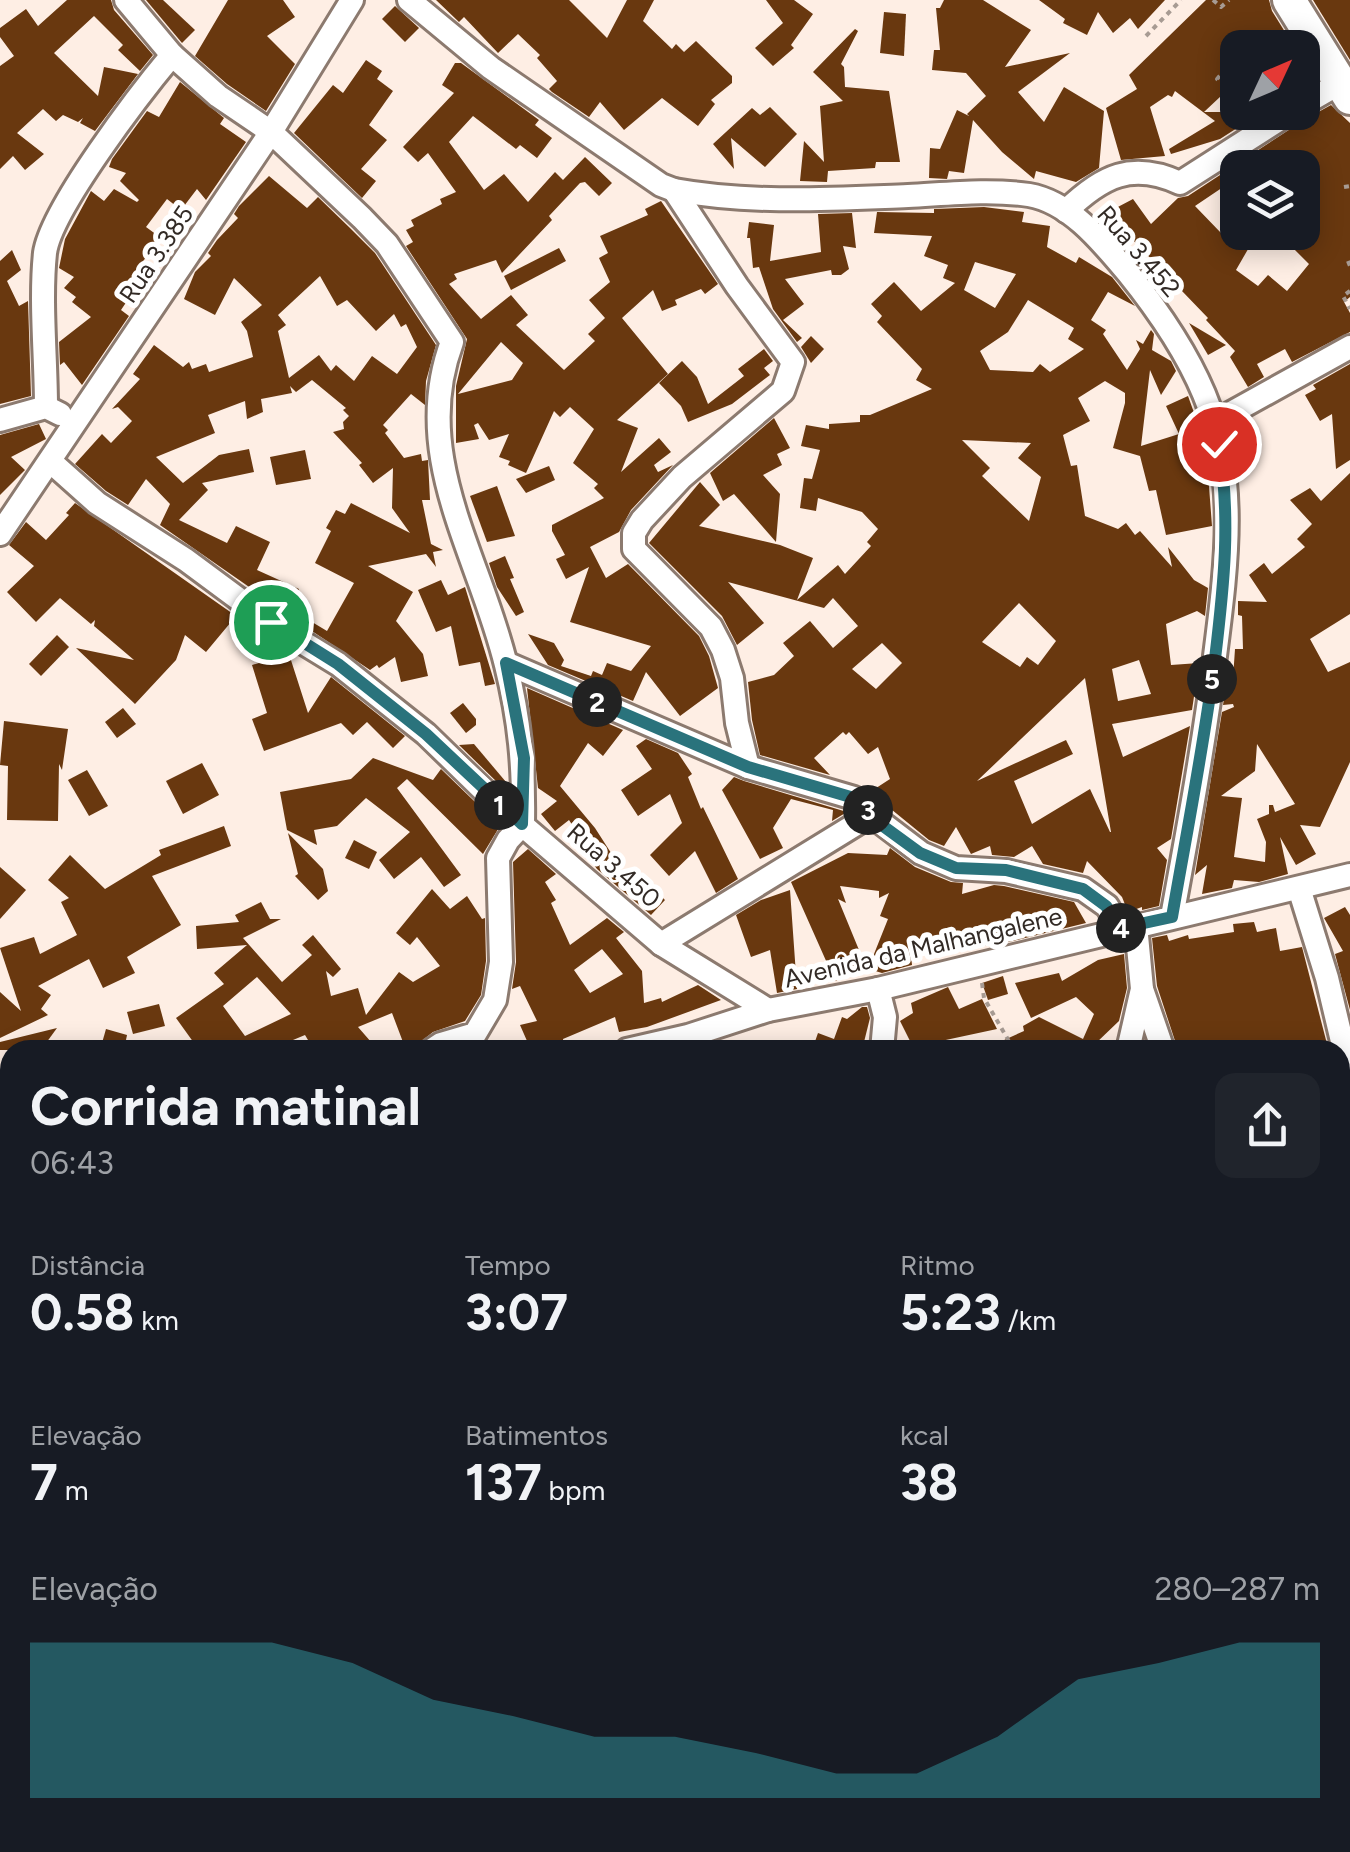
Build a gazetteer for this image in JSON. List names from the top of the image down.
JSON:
{
  "streets": {
    "street": [
      "Rua 3.452",
      "Rua 3.385",
      "Rua 3.450",
      "Avenida da Malhangalene"
    ]
  },
  "crossings": [
    ["Rua 3.452", "Avenida da Malhangalene"],
    ["Rua 3.385", "Rua 3.450"],
    ["Rua 3.450", "Avenida da Malhangalene"]
  ],
  "north": "top right",
  "page": {
    "pins": [
      "5",
      "2",
      "1",
      "3",
      "4"
    ],
    "heading": ["Corrida matinal", "06:43"],
    "stats": [
      ["Distância", "0.58 km"],
      ["Tempo", "3:07"],
      ["Ritmo", "5:23 /km"],
      ["Elevação", "7 m"],
      ["Batimentos", "137 bpm"],
      ["kcal", "38"]
    ],
    "chart": ["Elevação", "280–287 m"]
  }
}
